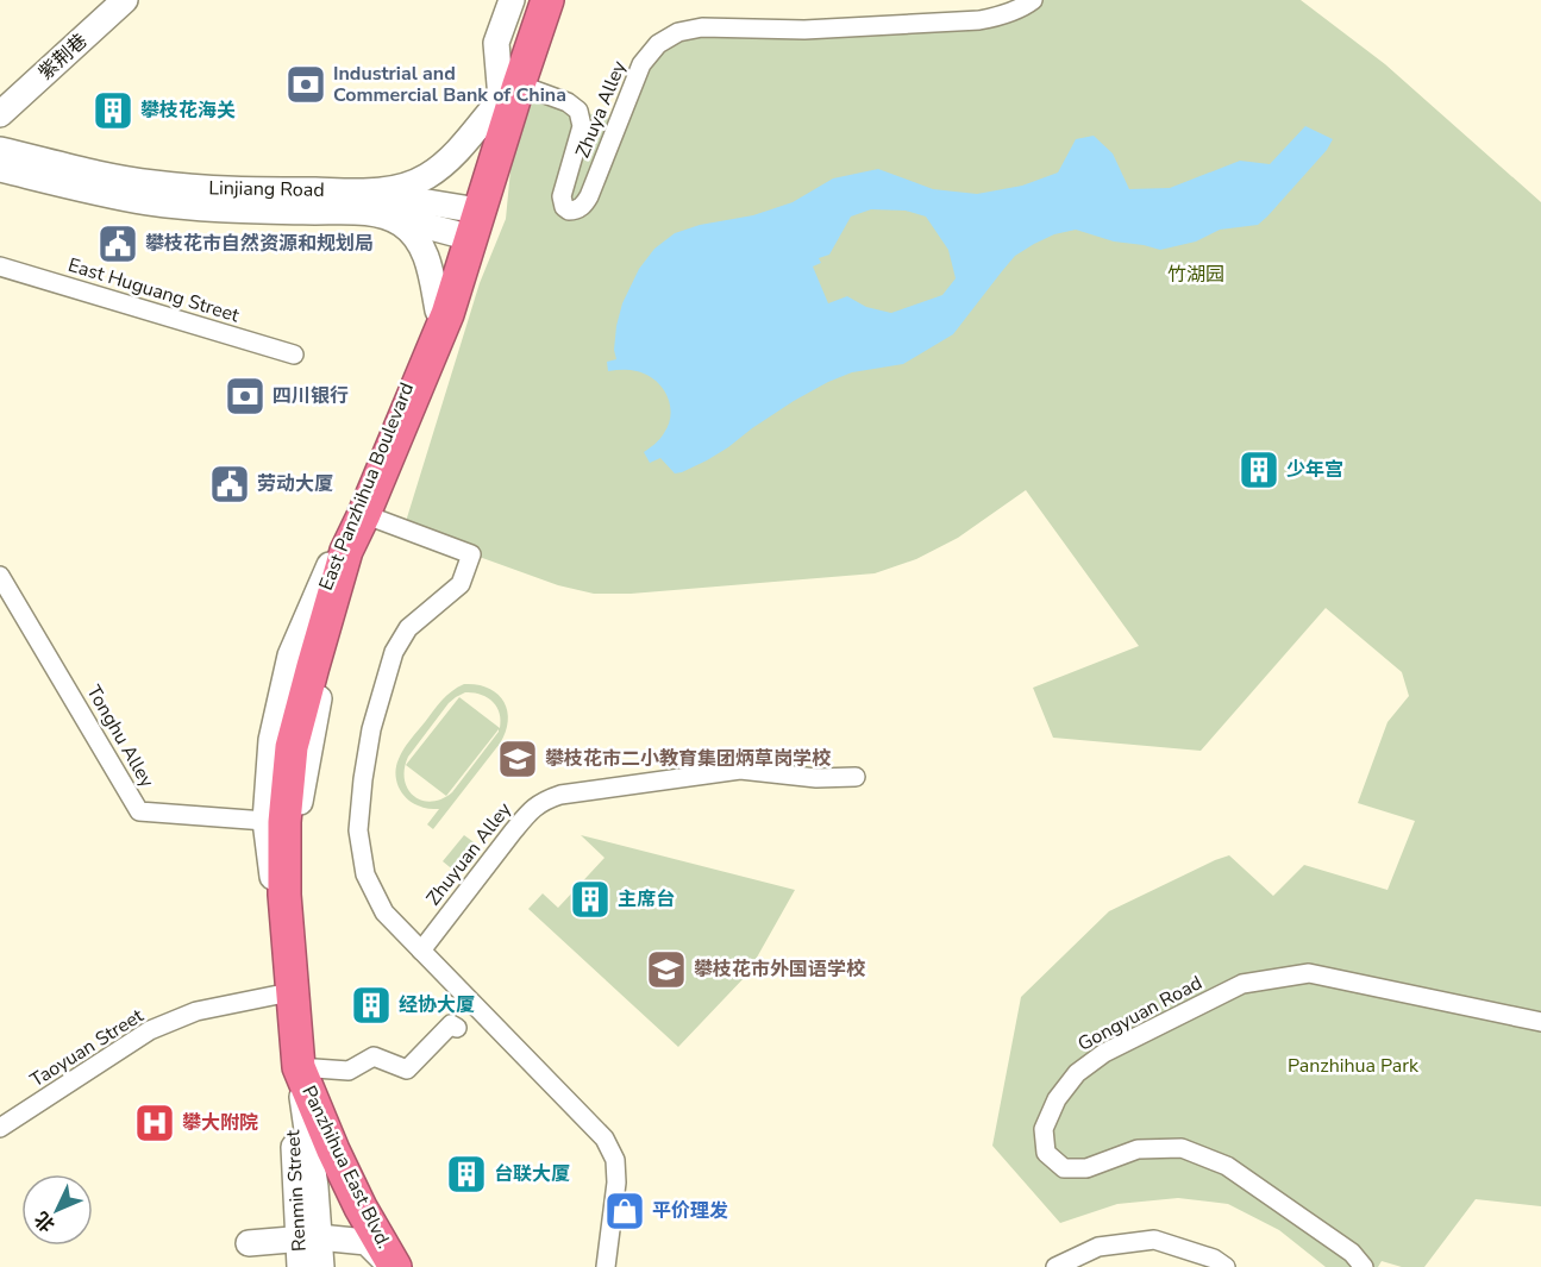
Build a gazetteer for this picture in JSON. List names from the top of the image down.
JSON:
{
  "streets": {
    "highway": ["East Panzhihua Boulevard", "Panzhihua East Blvd."],
    "main road": ["紫荆巷", "Linjiang Road", "Renmin Street"],
    "street": [
      "Zhuya Alley",
      "East Huguang Street",
      "Tonghu Alley",
      "Zhuyuan Alley",
      "Gongyuan Road",
      "Taoyuan Street"
    ]
  },
  "crossings": [
    ["Zhuya Alley", "Linjiang Road"],
    ["Zhuya Alley", "East Panzhihua Boulevard"],
    ["Linjiang Road", "East Panzhihua Boulevard"],
    ["East Panzhihua Boulevard", "Taoyuan Street"],
    ["East Panzhihua Boulevard", "Panzhihua East Blvd."],
    ["East Panzhihua Boulevard", "Renmin Street"],
    ["Panzhihua East Blvd.", "Renmin Street"]
  ],
  "parks": ["竹湖园", "Panzhihua Park"],
  "places": {
    "bank": ["Industrial and Commercial Bank of China", "四川银行"],
    "building": [
      "攀枝花海关",
      "少年宫",
      "主席台",
      "经协大厦",
      "台联大厦"
    ],
    "public building": ["攀枝花市自然资源和规划局", "劳动大厦"],
    "school or university": ["攀枝花市二小教育集团炳草岗学校", "攀枝花市外国语学校"],
    "hospital": ["攀大附院"],
    "shop": ["平价理发"]
  },
  "north": "bottom left"
}
